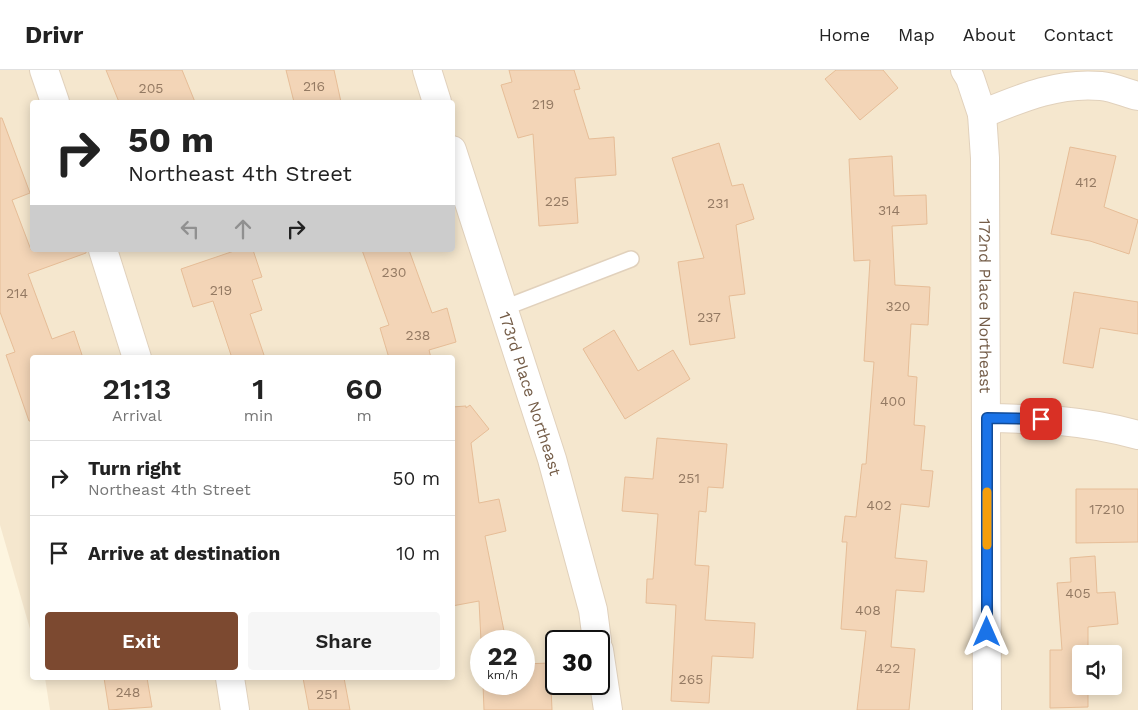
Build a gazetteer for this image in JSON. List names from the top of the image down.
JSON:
{
  "streets": {
    "street": ["172nd Place Northeast", "173rd Place Northeast"]
  },
  "house_numbers": [
    "216",
    "205",
    "219",
    "412",
    "225",
    "231",
    "314",
    "230",
    "219",
    "214",
    "320",
    "237",
    "238",
    "400",
    "251",
    "402",
    "17210",
    "405",
    "408",
    "422",
    "265",
    "248",
    "251"
  ],
  "page": {
    "header": "Drivr",
    "nav": [
      "Home",
      "Map",
      "About",
      "Contact"
    ],
    "turn": ["50 m", "Northeast 4th Street"],
    "eta": [
      "21:13",
      "Arrival",
      "1",
      "min",
      "60",
      "m"
    ],
    "list": [
      {
        "name": "Turn right",
        "note": "Northeast 4th Street",
        "value": "50 m"
      },
      {
        "name": "Arrive at destination",
        "value": "10 m"
      }
    ],
    "buttons": ["Exit", "Share"],
    "speed": "22 km/h",
    "limit": "30"
  }
}
